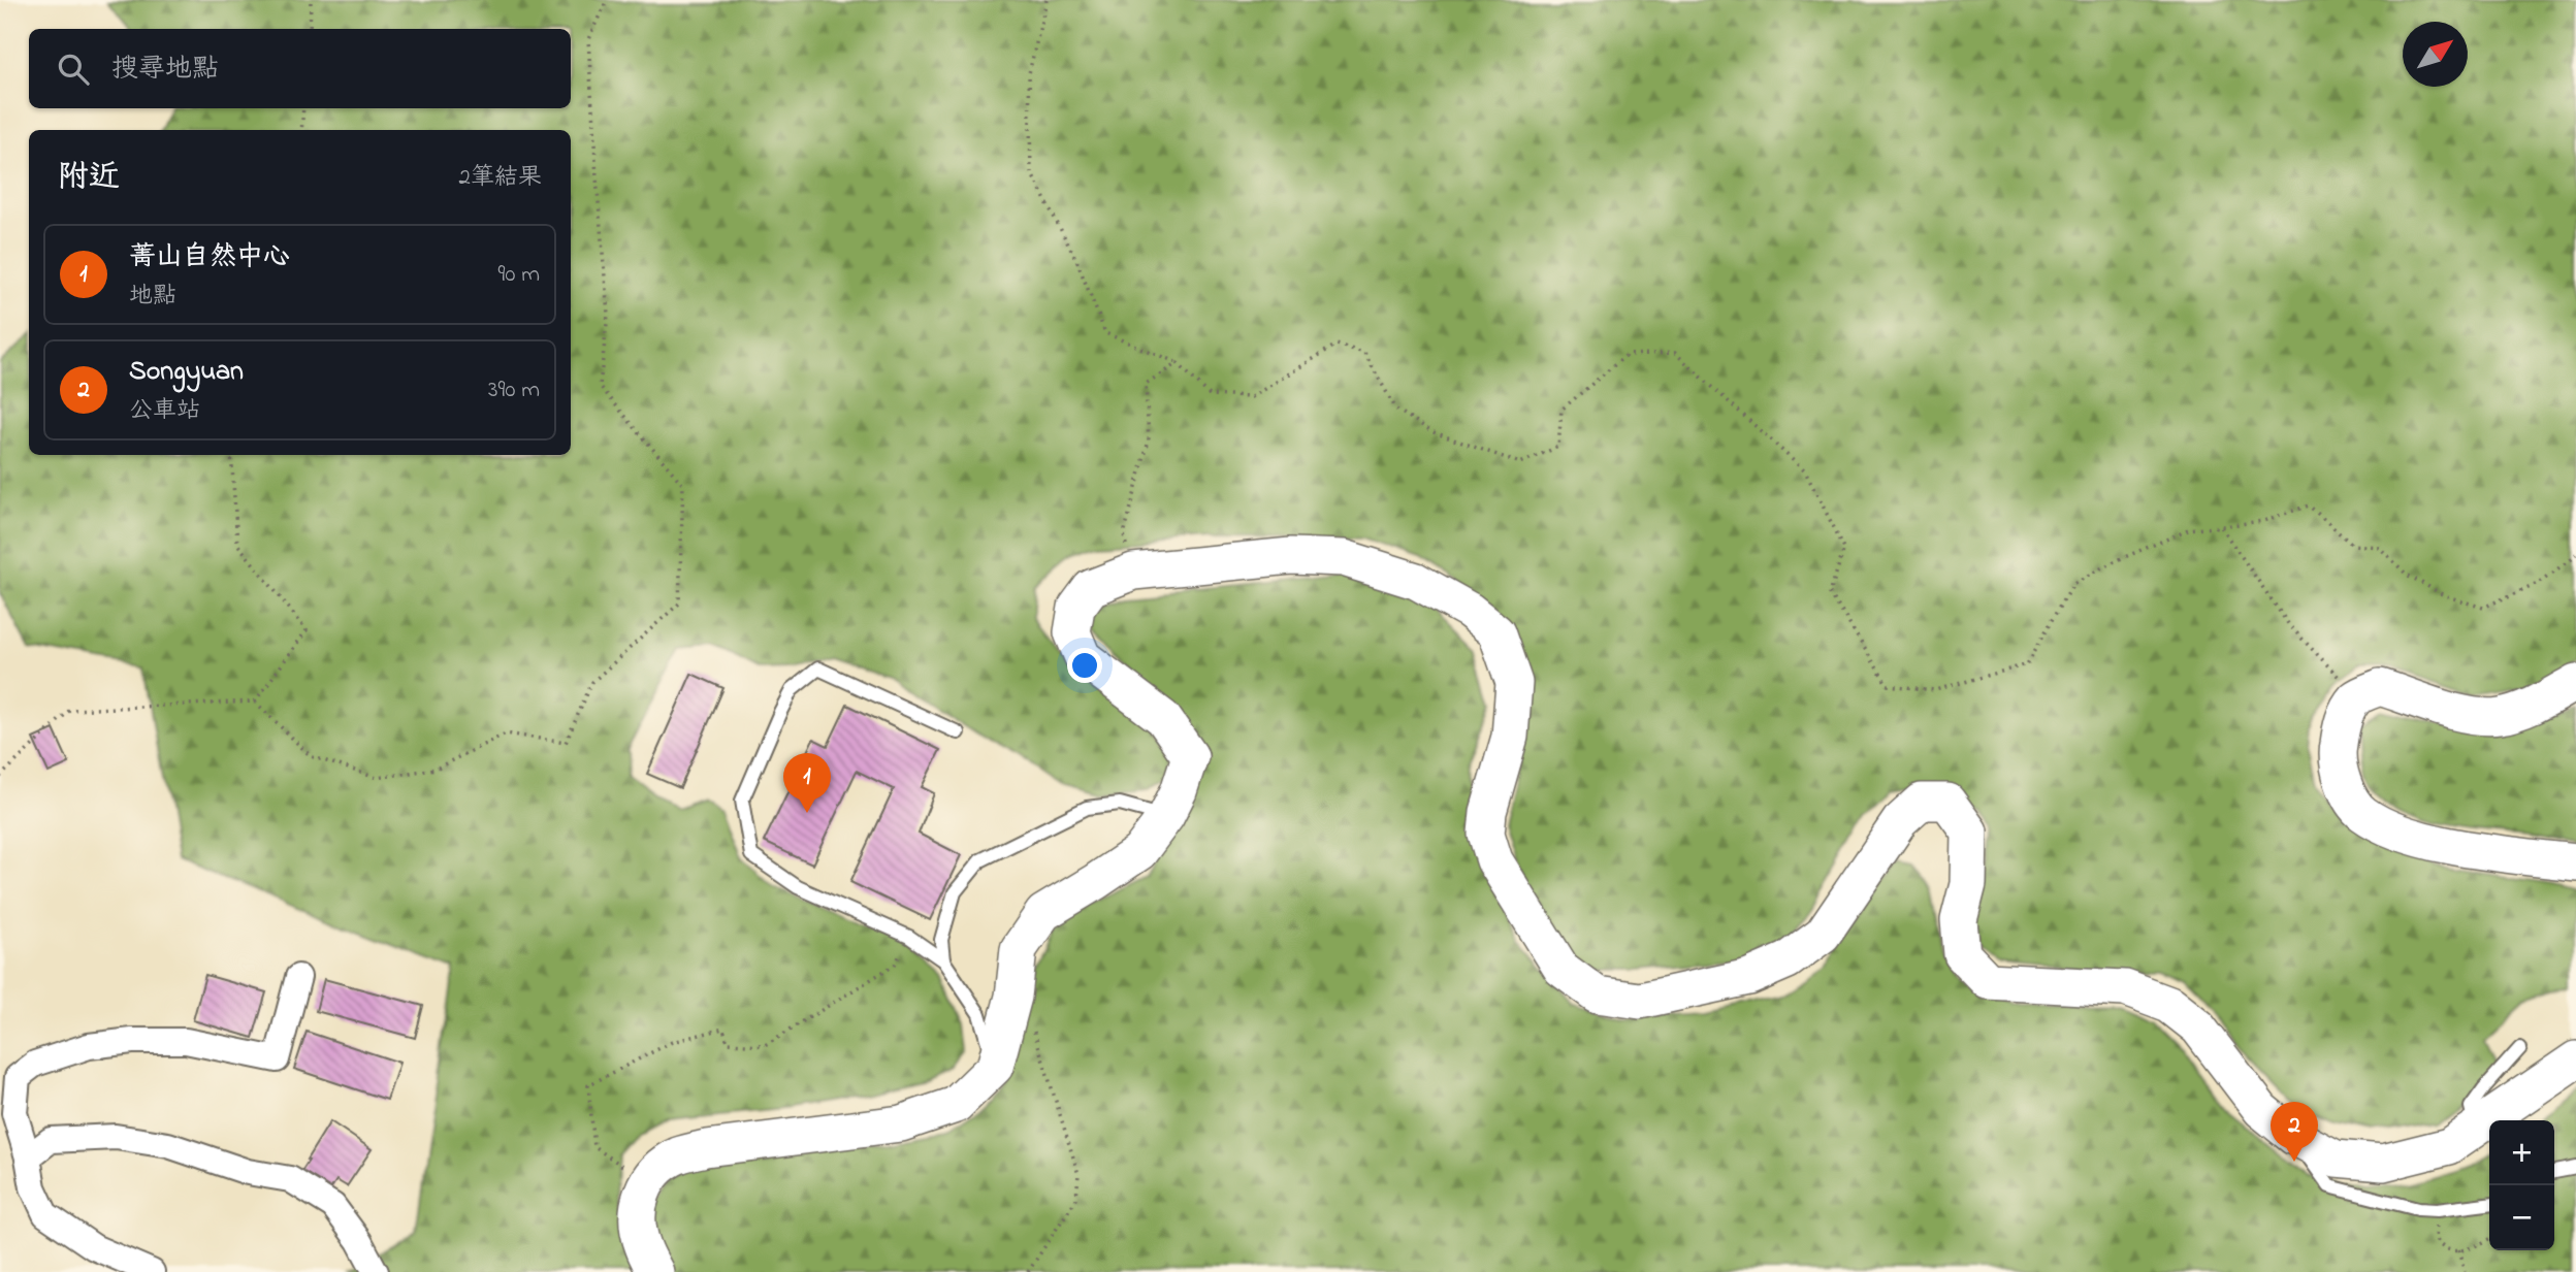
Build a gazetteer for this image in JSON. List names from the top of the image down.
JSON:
{
  "north": "top right",
  "page": {
    "search": "搜尋地點",
    "heading": ["附近", "2筆結果"],
    "list": [
      {
        "mark": "1",
        "name": "菁山自然中心",
        "note": "地點",
        "value": "90 m"
      },
      {
        "mark": "2",
        "name": "Songyuan",
        "note": "公車站",
        "value": "390 m"
      }
    ],
    "pins": ["1", "2"],
    "map_buttons": ["+", "−"]
  }
}
